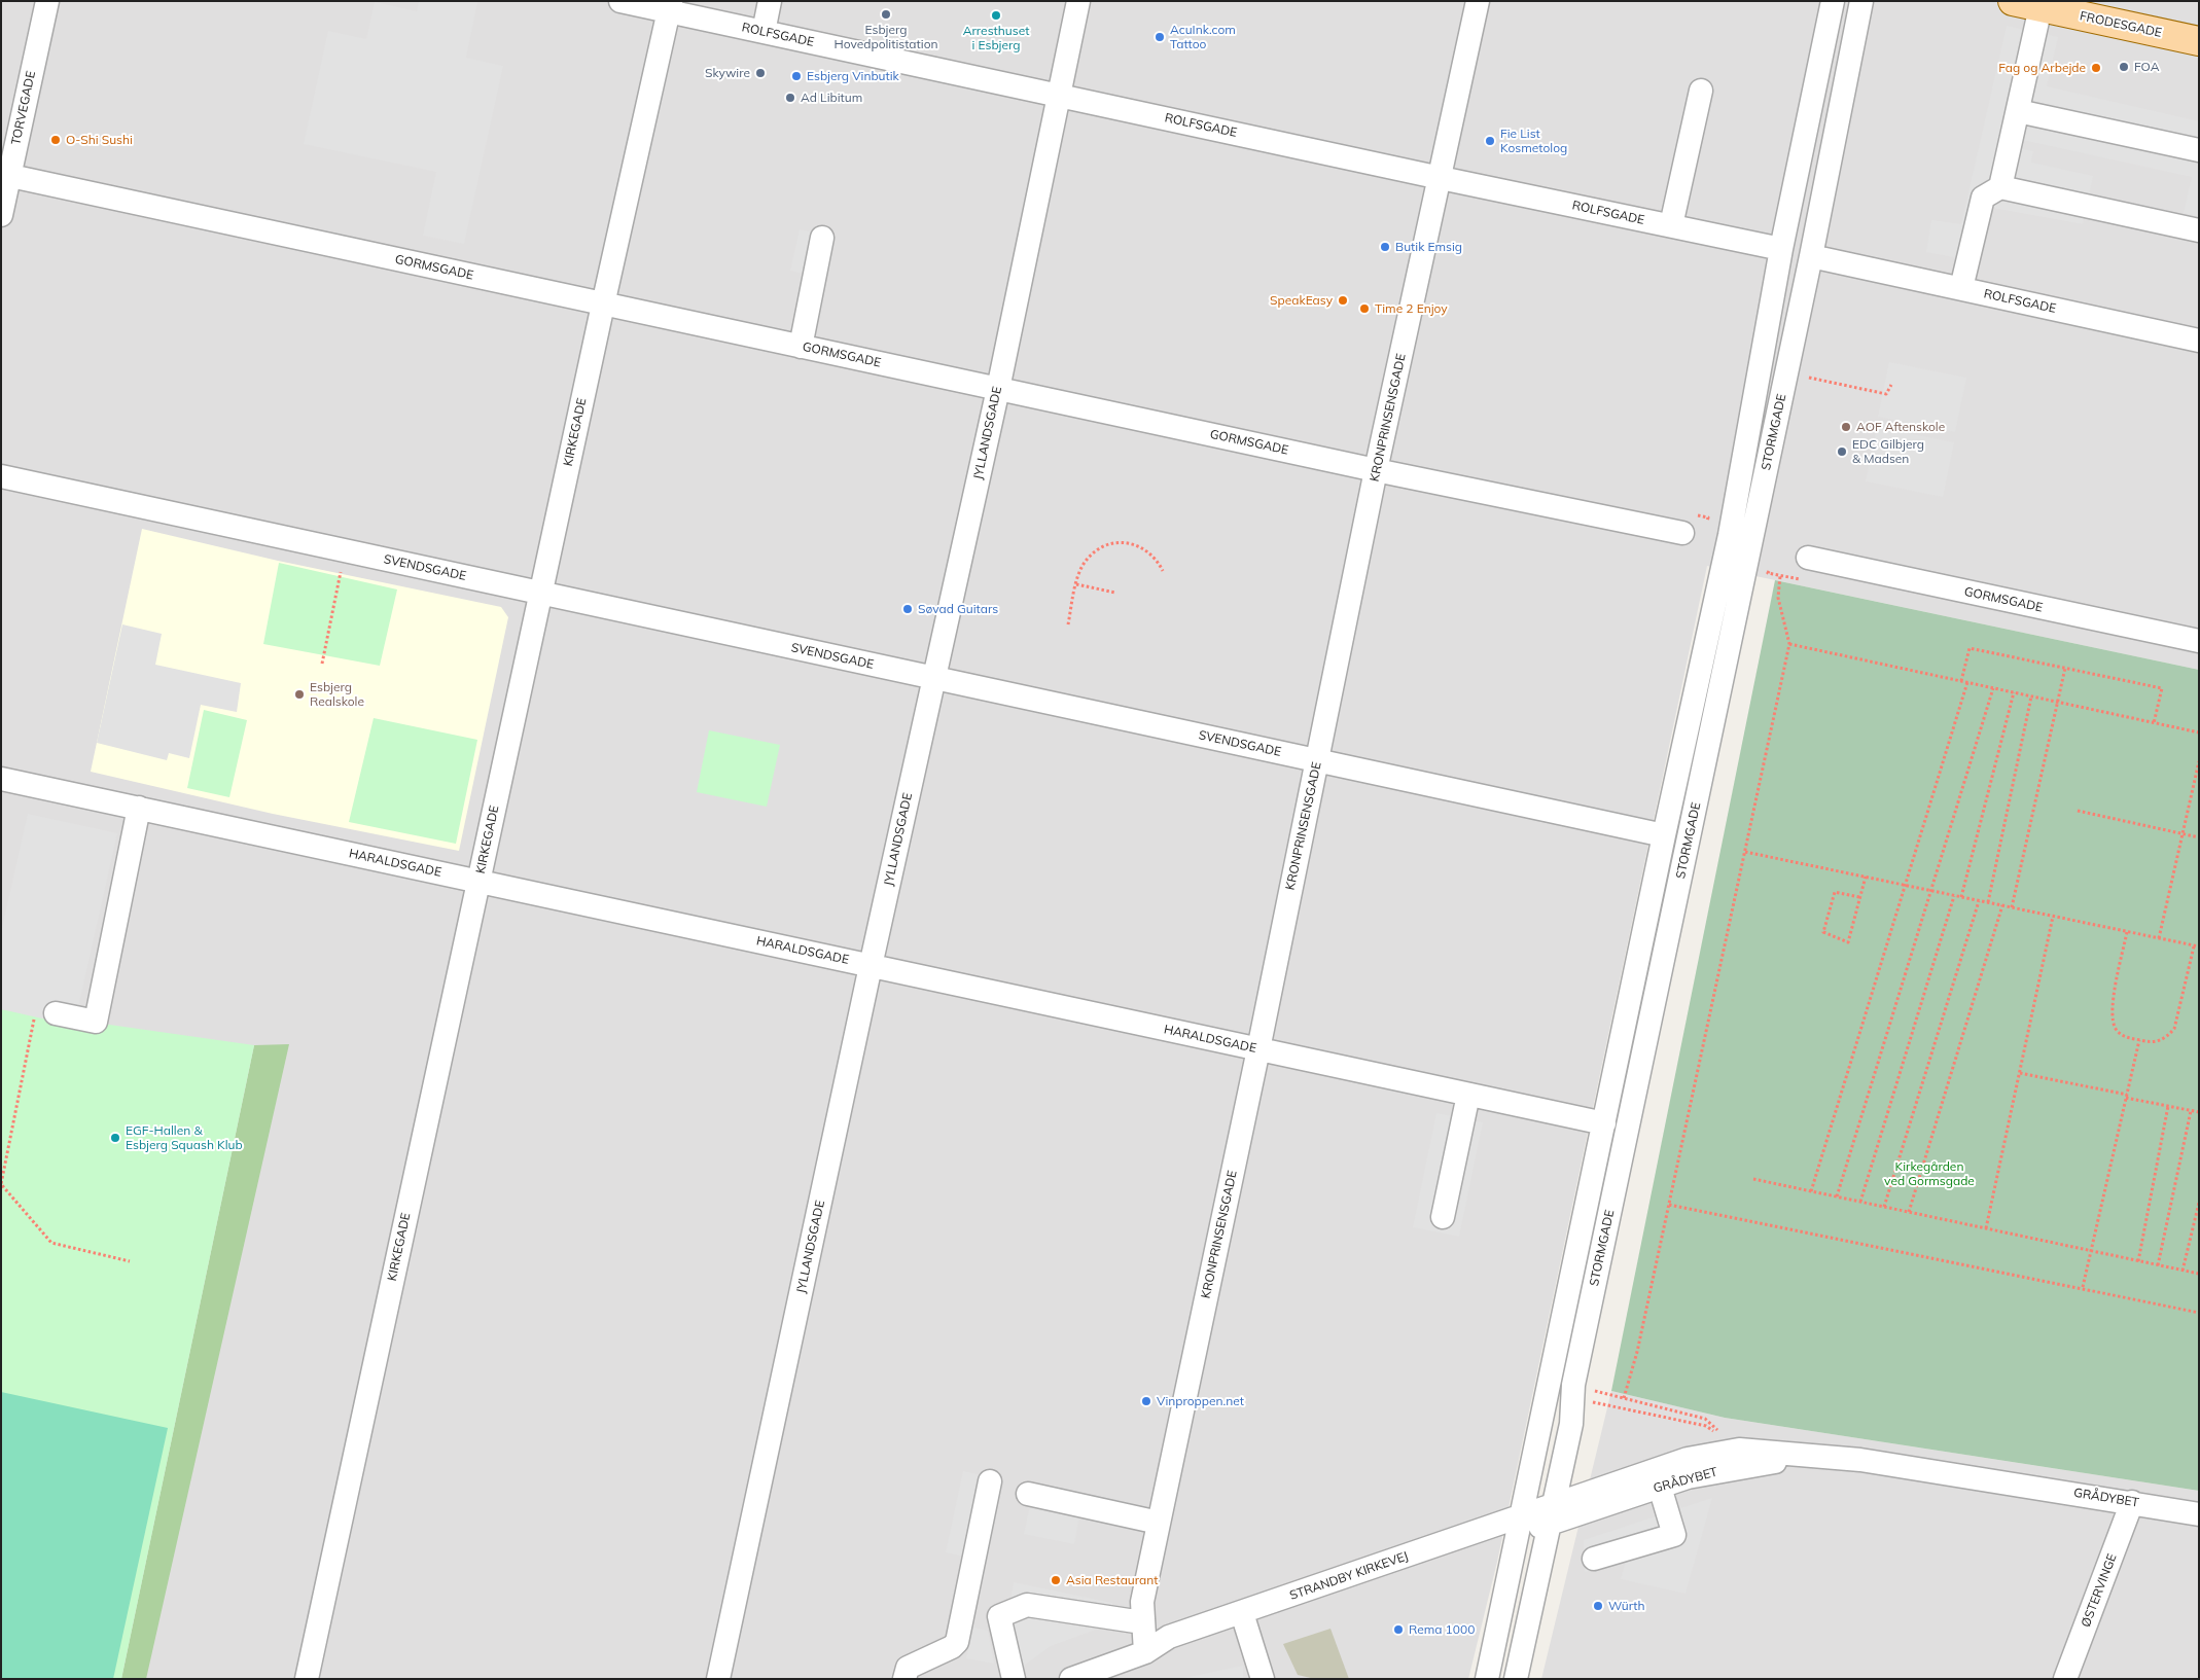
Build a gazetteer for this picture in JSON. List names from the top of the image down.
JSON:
{
  "streets": {
    "main road": ["FRODESGADE"],
    "street": [
      "ROLFSGADE",
      "TORVEGADE",
      "GORMSGADE",
      "KRONPRINSENSGADE",
      "KIRKEGADE",
      "STORMGADE",
      "JYLLANDSGADE",
      "SVENDSGADE",
      "HARALDSGADE",
      "GRÅDYBET",
      "STRANDBY KIRKEVEJ",
      "ØSTERVINGE"
    ]
  },
  "crossings": [
    ["ROLFSGADE", "KRONPRINSENSGADE"],
    ["ROLFSGADE", "KIRKEGADE"],
    ["ROLFSGADE", "STORMGADE"],
    ["ROLFSGADE", "JYLLANDSGADE"],
    ["TORVEGADE", "GORMSGADE"],
    ["GORMSGADE", "KRONPRINSENSGADE"],
    ["GORMSGADE", "KIRKEGADE"],
    ["GORMSGADE", "JYLLANDSGADE"],
    ["KRONPRINSENSGADE", "SVENDSGADE"],
    ["KRONPRINSENSGADE", "HARALDSGADE"],
    ["KRONPRINSENSGADE", "STRANDBY KIRKEVEJ"],
    ["KIRKEGADE", "SVENDSGADE"],
    ["KIRKEGADE", "HARALDSGADE"],
    ["STORMGADE", "SVENDSGADE"],
    ["STORMGADE", "HARALDSGADE"],
    ["STORMGADE", "GRÅDYBET"],
    ["STORMGADE", "STRANDBY KIRKEVEJ"],
    ["JYLLANDSGADE", "SVENDSGADE"],
    ["JYLLANDSGADE", "HARALDSGADE"],
    ["GRÅDYBET", "STRANDBY KIRKEVEJ"],
    ["GRÅDYBET", "ØSTERVINGE"]
  ],
  "parks": ["Kirkegården ved Gormsgade"],
  "places": [
    "Esbjerg Hovedpolitistation",
    "Arresthuset i Esbjerg",
    "AcuInk.com Tattoo",
    "FOA",
    "Fag og Arbejde",
    "Skywire",
    "Esbjerg Vinbutik",
    "Ad Libitum",
    "O-Shi Sushi",
    "Fie List Kosmetolog",
    "Butik Emsig",
    "SpeakEasy",
    "Time 2 Enjoy",
    "AOF Aftenskole",
    "EDC Gilbjerg & Madsen",
    "Søvad Guitars",
    "Esbjerg Realskole",
    "EGF-Hallen & Esbjerg Squash Klub",
    "Vinproppen.net",
    "Asia Restaurant",
    "Würth",
    "Rema 1000"
  ]
}
